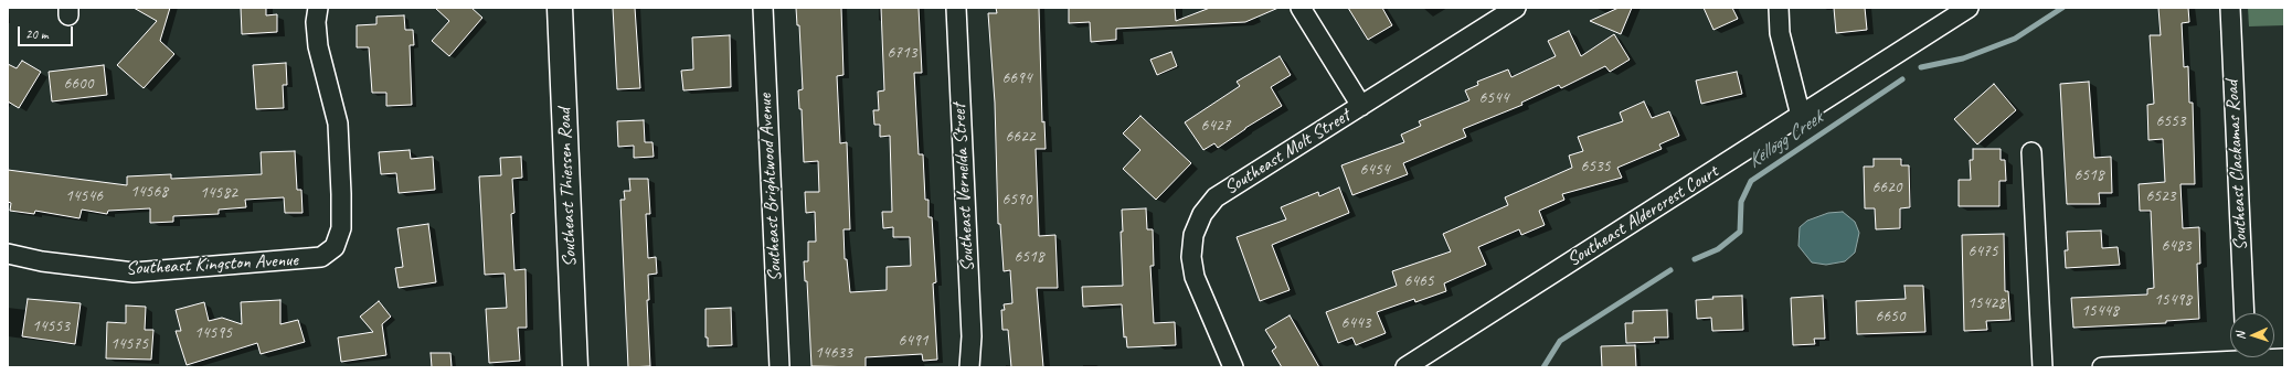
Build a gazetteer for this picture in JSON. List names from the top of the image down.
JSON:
{
  "streets": {
    "main road": ["Southeast Thiessen Road"],
    "street": [
      "Southeast Molt Street",
      "Southeast Clackamas Road",
      "Southeast Brightwood Avenue",
      "Southeast Vernelda Street",
      "Southeast Aldercrest Court",
      "Southeast Kingston Avenue"
    ]
  },
  "water": ["Kellogg Creek"],
  "house_numbers": [
    "6713",
    "6694",
    "6600",
    "6544",
    "6553",
    "6427",
    "6622",
    "6535",
    "6454",
    "6518",
    "6620",
    "14568",
    "14582",
    "14546",
    "6523",
    "6590",
    "6483",
    "6475",
    "6518",
    "6465",
    "15498",
    "15428",
    "15448",
    "6650",
    "6443",
    "14553",
    "14595",
    "6491",
    "14575",
    "14633"
  ],
  "scale_bar": "20 m",
  "north": "left"
}
